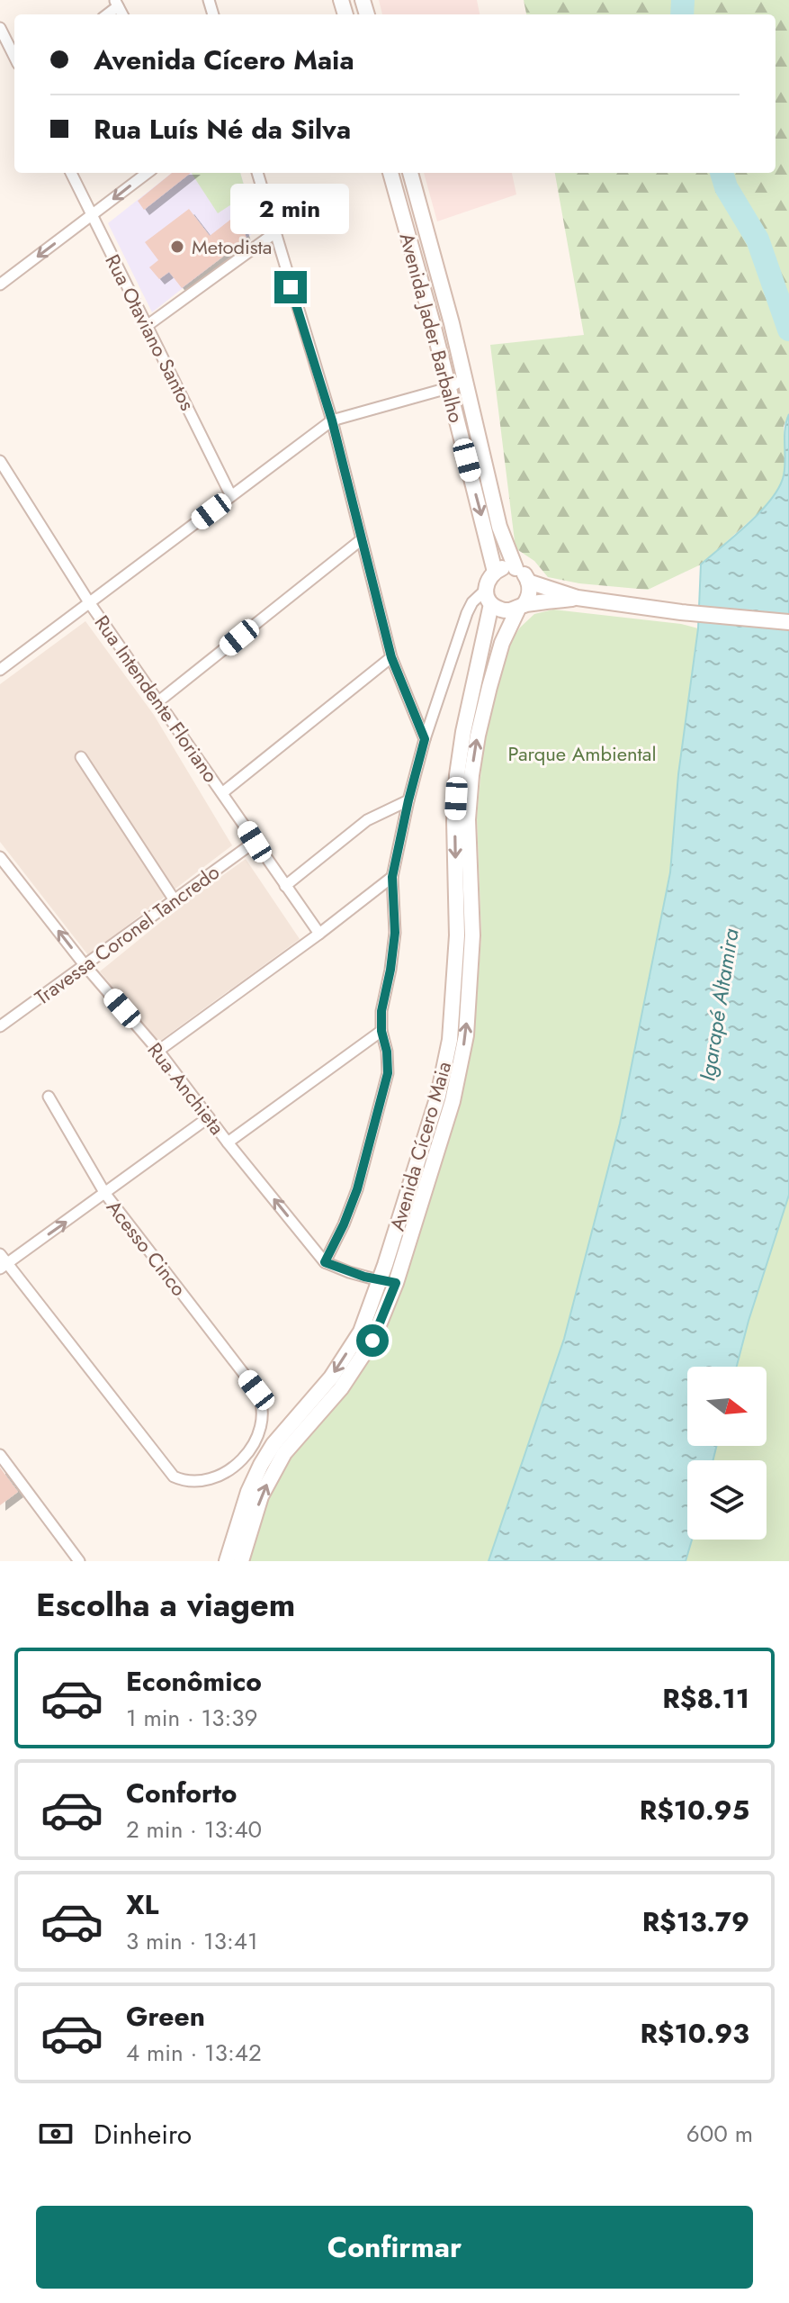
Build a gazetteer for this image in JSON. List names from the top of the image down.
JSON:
{
  "streets": {
    "main road": ["Avenida Jader Barbalho", "Avenida Cícero Maia"],
    "street": [
      "Rua Otaviano Santos",
      "Rua Intendente Floriano",
      "Travessa Coronel Tancredo",
      "Rua Anchieta",
      "Acesso Cinco"
    ]
  },
  "crossings": [
    ["Avenida Jader Barbalho", "Avenida Cícero Maia"],
    ["Rua Intendente Floriano", "Travessa Coronel Tancredo"],
    ["Travessa Coronel Tancredo", "Rua Anchieta"]
  ],
  "one_way": ["Rua Anchieta"],
  "water": ["Igarapé Altamira"],
  "parks": ["Parque Ambiental"],
  "places": ["Metodista"],
  "north": "right",
  "page": {
    "banner": ["Avenida Cícero Maia", "Rua Luís Né da Silva"],
    "bubble": "2 min",
    "heading": "Escolha a viagem",
    "list": [
      {
        "name": "Econômico",
        "note": "1 min · 13:39",
        "value": "R$8.11"
      },
      {
        "name": "Conforto",
        "note": "2 min · 13:40",
        "value": "R$10.95"
      },
      {
        "name": "XL",
        "note": "3 min · 13:41",
        "value": "R$13.79"
      },
      {
        "name": "Green",
        "note": "4 min · 13:42",
        "value": "R$10.93"
      }
    ],
    "pay": ["Dinheiro", "600 m"],
    "buttons": "Confirmar"
  }
}
